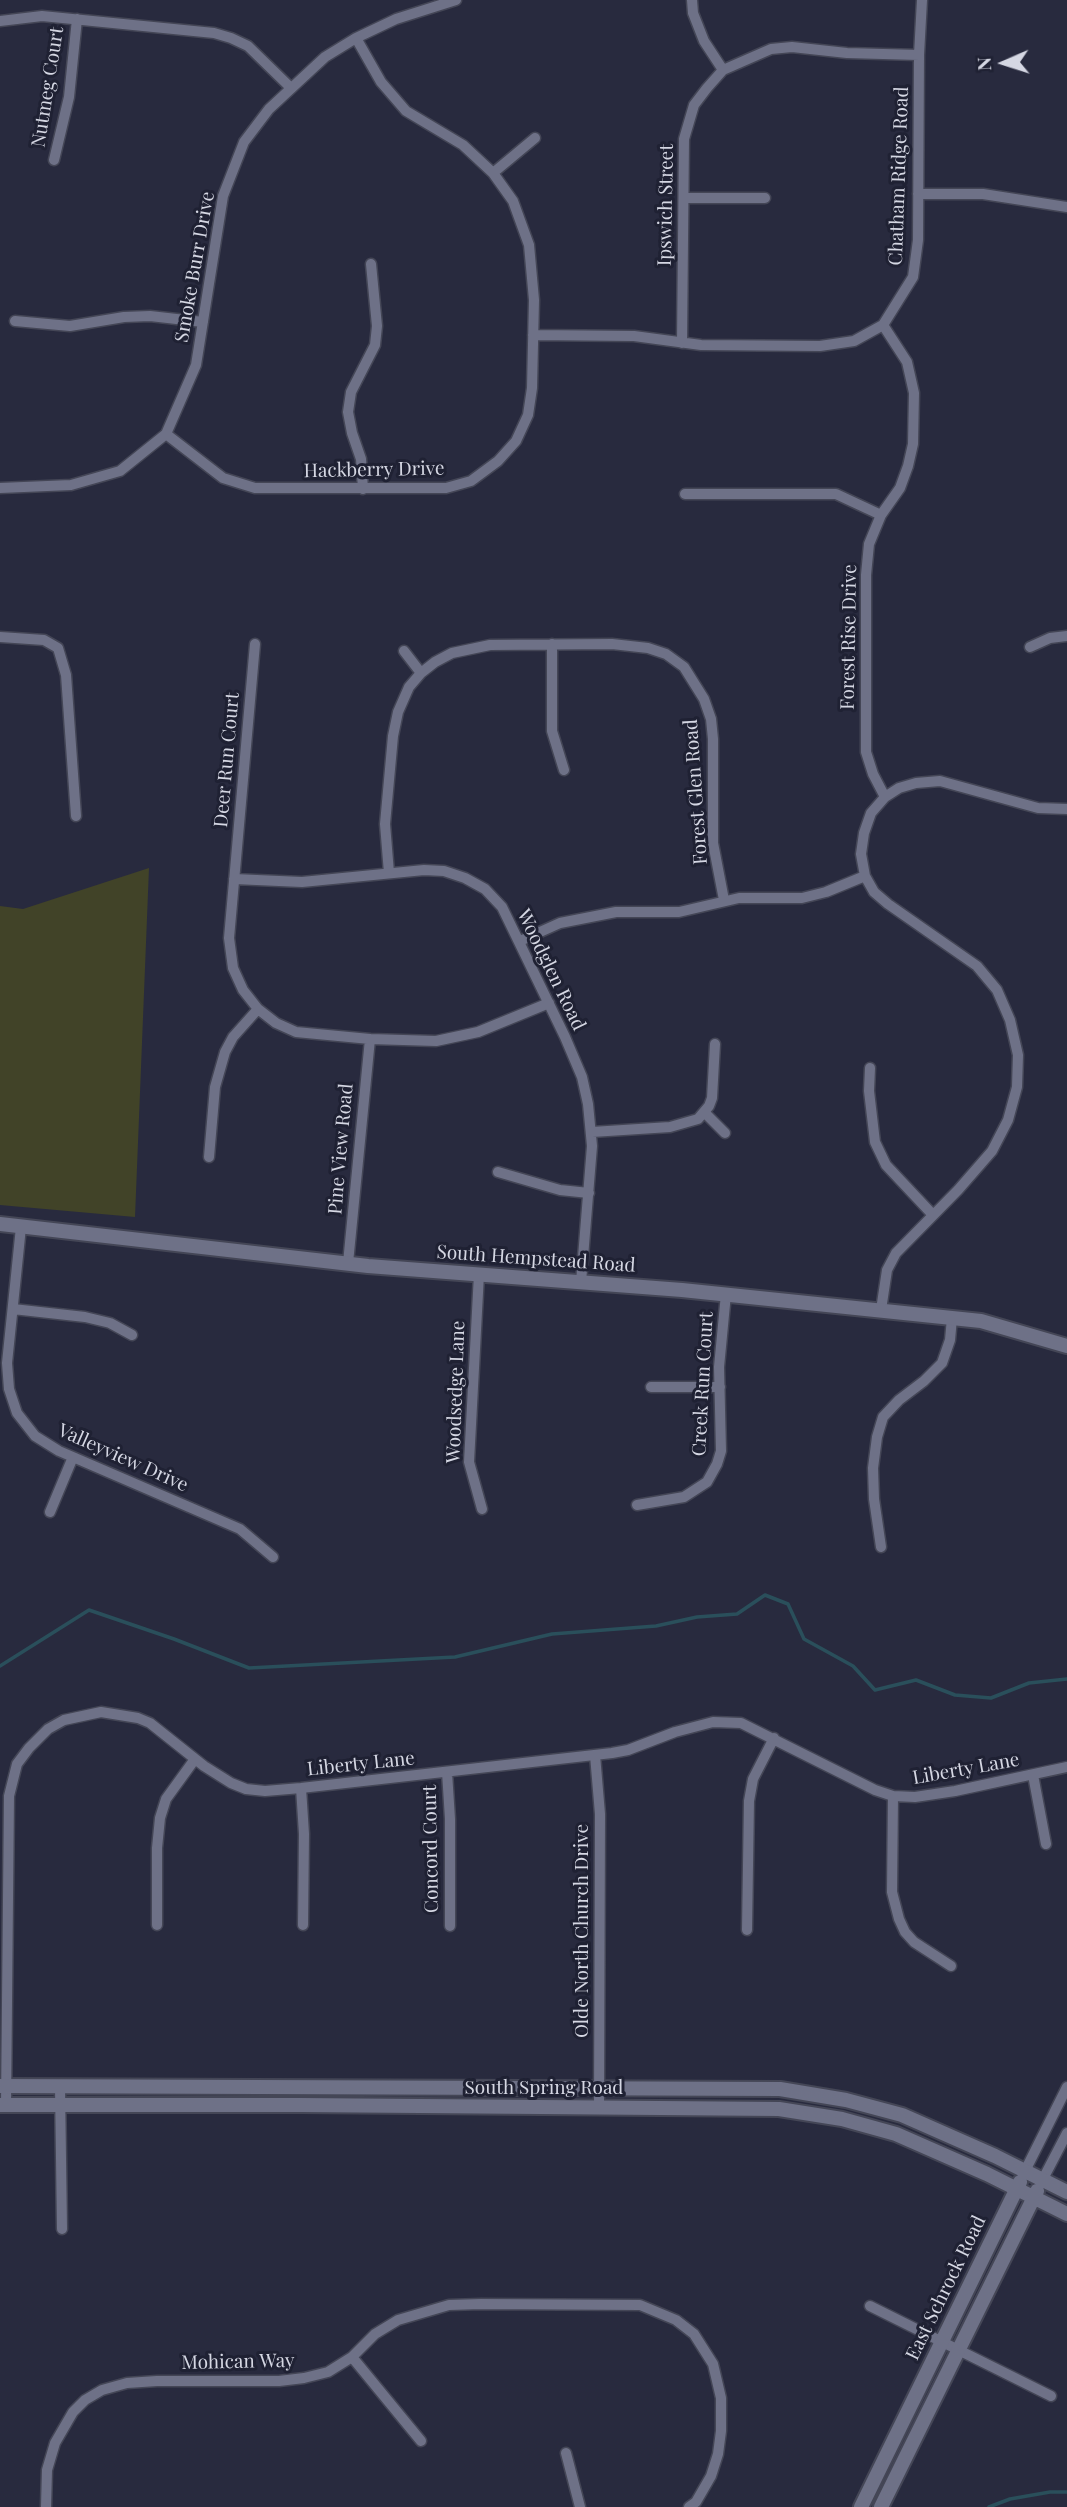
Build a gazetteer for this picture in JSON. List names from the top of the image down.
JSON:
{
  "streets": {
    "main road": ["South Hempstead Road", "South Spring Road", "East Schrock Road"],
    "street": [
      "Nutmeg Court",
      "Chatham Ridge Road",
      "Ipswich Street",
      "Smoke Burr Drive",
      "Hackberry Drive",
      "Forest Rise Drive",
      "Deer Run Court",
      "Forest Glen Road",
      "Woodglen Road",
      "Pine View Road",
      "Creek Run Court",
      "Woodsedge Lane",
      "Valleyview Drive",
      "Liberty Lane",
      "Concord Court",
      "Olde North Church Drive",
      "Mohican Way"
    ]
  },
  "crossings": [
    ["Chatham Ridge Road", "Ipswich Street"],
    ["Chatham Ridge Road", "Forest Rise Drive"],
    ["Smoke Burr Drive", "Hackberry Drive"],
    ["Deer Run Court", "Woodglen Road"],
    ["Forest Glen Road", "Woodglen Road"],
    ["Woodglen Road", "South Hempstead Road"],
    ["Pine View Road", "South Hempstead Road"],
    ["South Hempstead Road", "Creek Run Court"],
    ["South Hempstead Road", "Woodsedge Lane"],
    ["South Hempstead Road", "Valleyview Drive"],
    ["Liberty Lane", "Concord Court"],
    ["Liberty Lane", "Olde North Church Drive"],
    ["Liberty Lane", "South Spring Road"],
    ["Olde North Church Drive", "South Spring Road"],
    ["South Spring Road", "East Schrock Road"]
  ],
  "north": "left"
}
